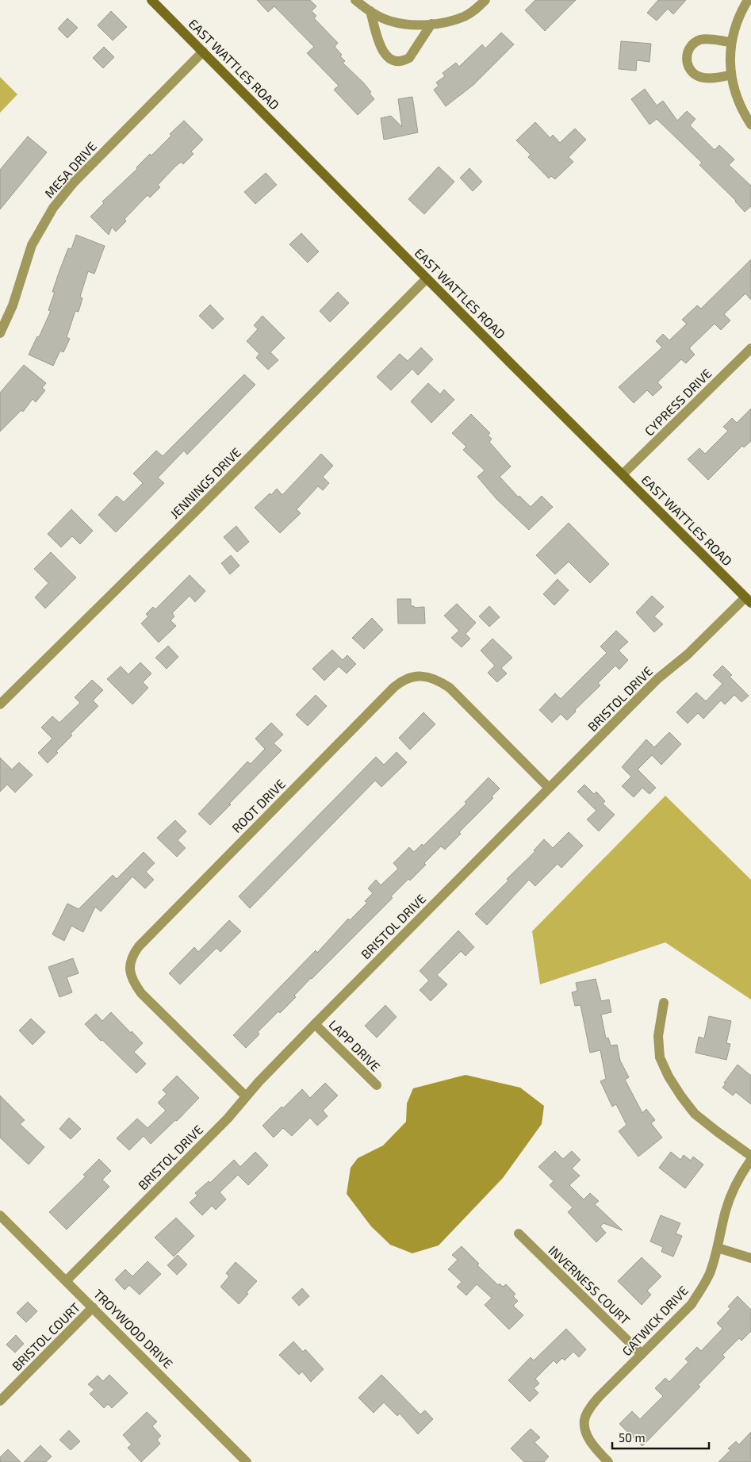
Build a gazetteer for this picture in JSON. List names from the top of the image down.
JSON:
{
  "streets": {
    "main road": ["EAST WATTLES ROAD"],
    "street": [
      "MESA DRIVE",
      "CYPRESS DRIVE",
      "JENNINGS DRIVE",
      "BRISTOL DRIVE",
      "ROOT DRIVE",
      "LAPP DRIVE",
      "INVERNESS COURT",
      "GATWICK DRIVE",
      "TROYWOOD DRIVE",
      "BRISTOL COURT"
    ]
  },
  "crossings": [
    ["EAST WATTLES ROAD", "MESA DRIVE"],
    ["EAST WATTLES ROAD", "CYPRESS DRIVE"],
    ["EAST WATTLES ROAD", "JENNINGS DRIVE"],
    ["EAST WATTLES ROAD", "BRISTOL DRIVE"],
    ["BRISTOL DRIVE", "ROOT DRIVE"],
    ["BRISTOL DRIVE", "LAPP DRIVE"],
    ["BRISTOL DRIVE", "TROYWOOD DRIVE"],
    ["INVERNESS COURT", "GATWICK DRIVE"],
    ["TROYWOOD DRIVE", "BRISTOL COURT"]
  ],
  "scale_bar": "50 m"
}
